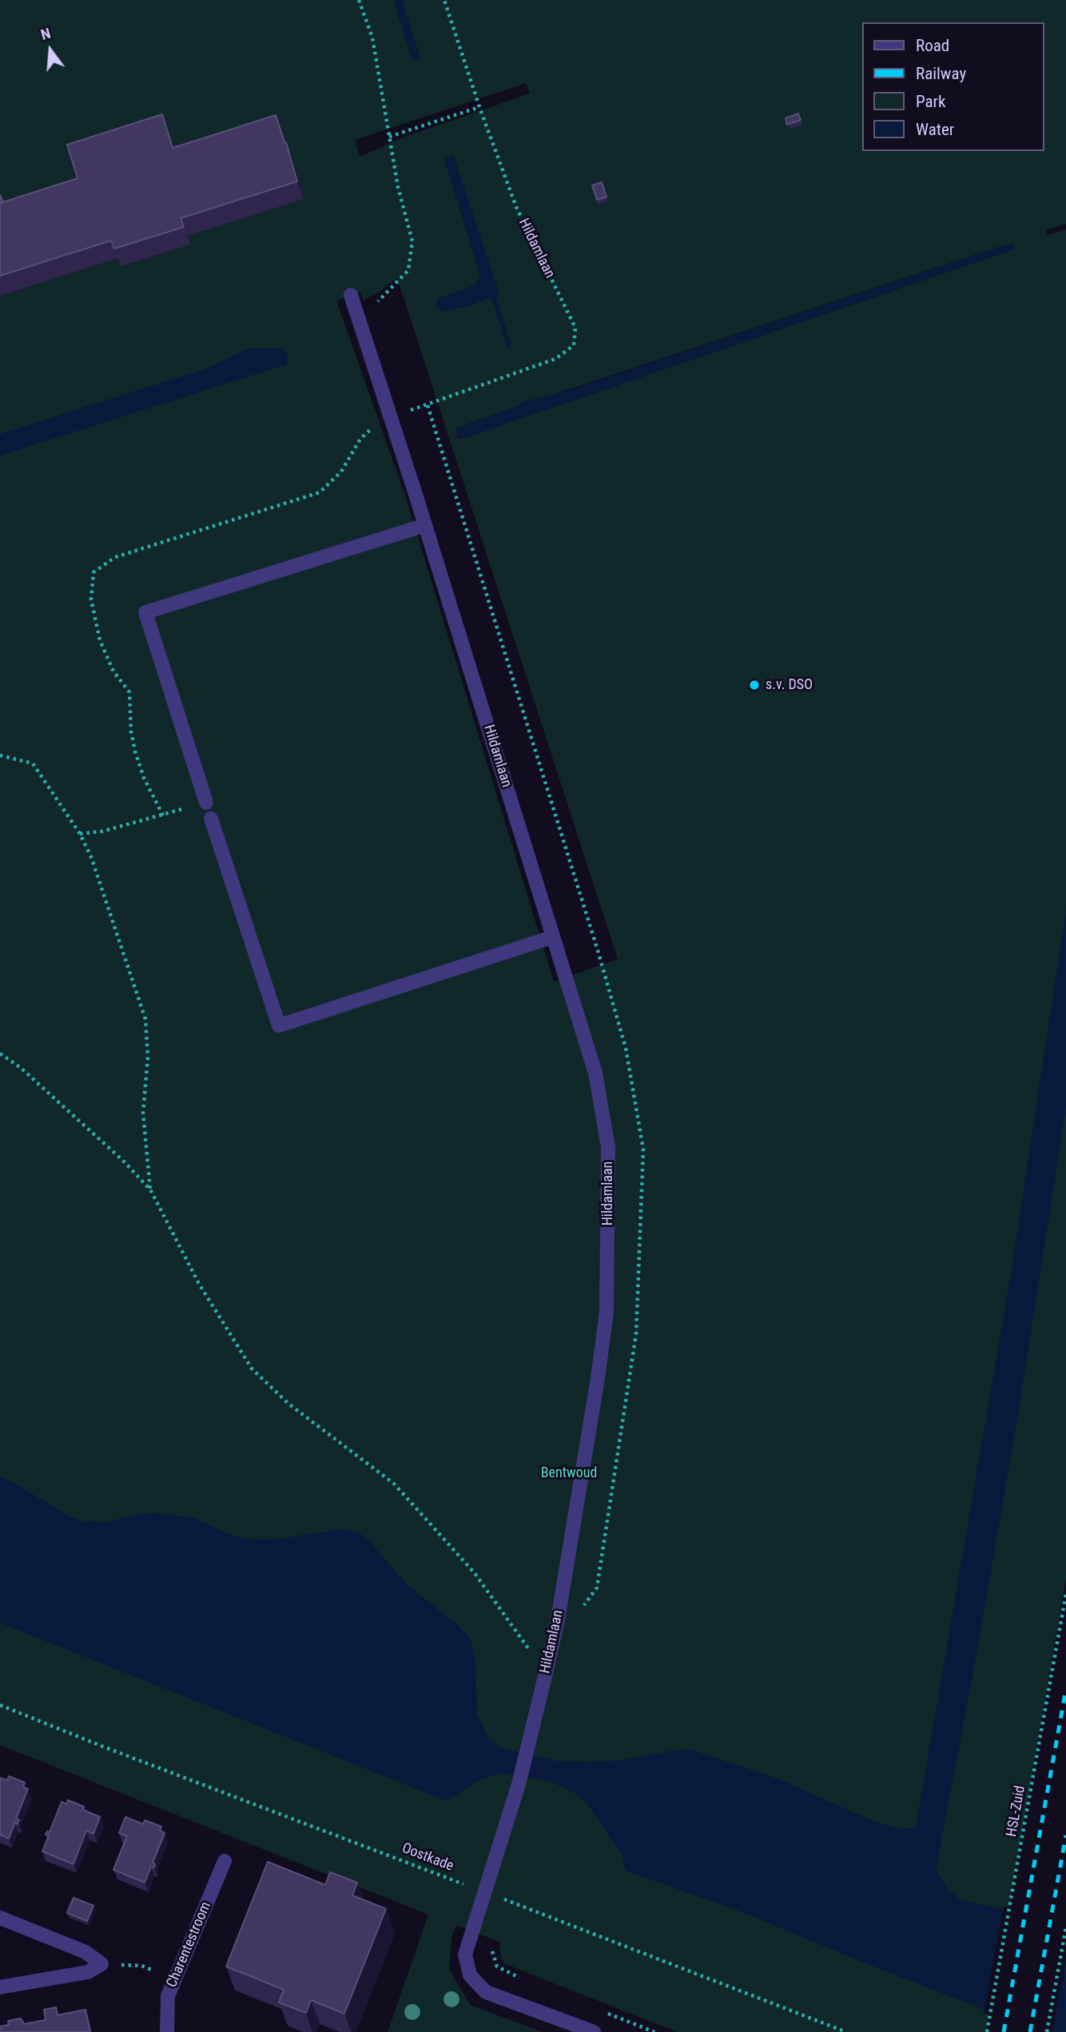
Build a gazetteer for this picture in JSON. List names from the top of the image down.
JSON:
{
  "streets": {
    "street": ["Hildamlaan", "Charentestroom"],
    "path": ["HSL-Zuid", "Oostkade"]
  },
  "crossings": [
    ["Hildamlaan", "Oostkade"]
  ],
  "parks": ["Bentwoud"],
  "places": ["s.v. DSO"],
  "legend": [
    "Road",
    "Railway",
    "Park",
    "Water"
  ],
  "north": "top"
}
